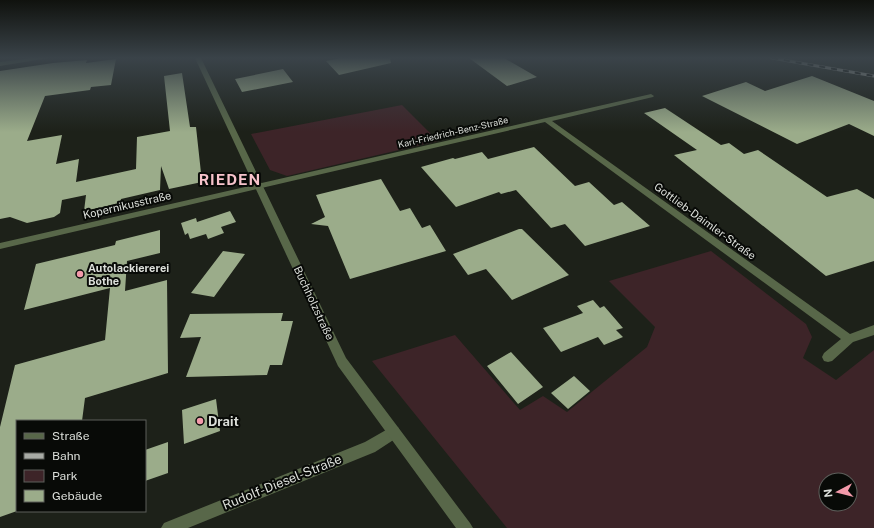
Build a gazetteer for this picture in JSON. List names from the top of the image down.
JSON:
{
  "streets": {
    "street": [
      "Karl-Friedrich-Benz-Straße",
      "Kopernikusstraße",
      "Gottlieb-Daimler-Straße",
      "Buchholzstraße",
      "Rudolf-Diesel-Straße"
    ]
  },
  "crossings": [
    ["Karl-Friedrich-Benz-Straße", "Kopernikusstraße"],
    ["Karl-Friedrich-Benz-Straße", "Gottlieb-Daimler-Straße"],
    ["Karl-Friedrich-Benz-Straße", "Buchholzstraße"],
    ["Kopernikusstraße", "Buchholzstraße"],
    ["Buchholzstraße", "Rudolf-Diesel-Straße"]
  ],
  "districts": ["RIEDEN"],
  "places": ["Autolackiererei Bothe", "Drait"],
  "legend": [
    "Straße",
    "Bahn",
    "Park",
    "Gebäude"
  ],
  "north": "left"
}
